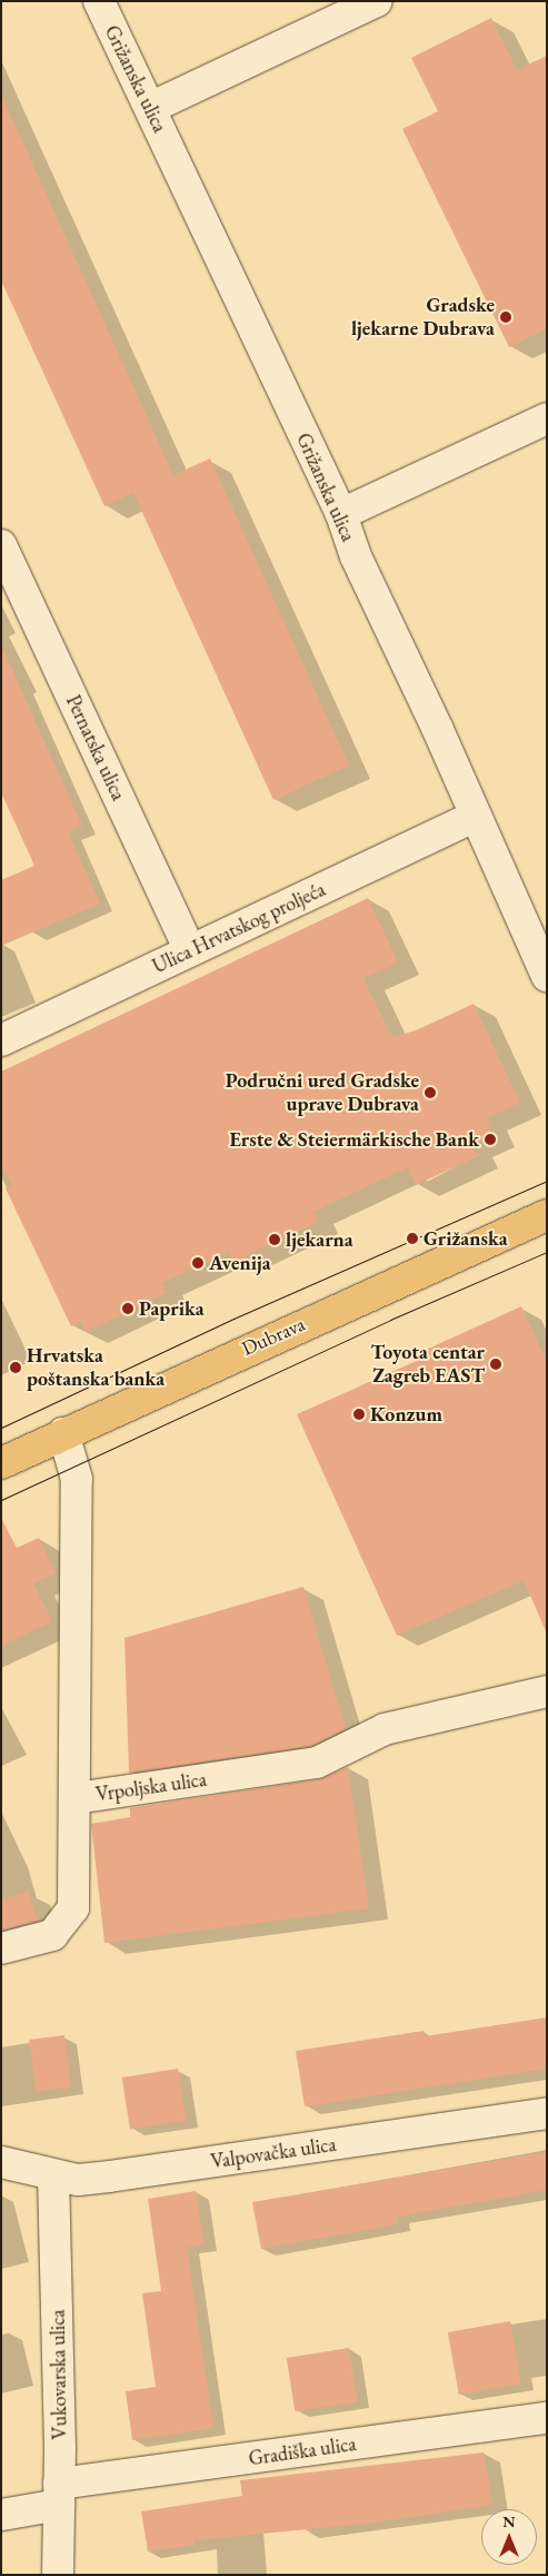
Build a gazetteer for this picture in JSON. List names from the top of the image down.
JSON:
{
  "streets": {
    "main road": ["Dubrava"],
    "street": [
      "Grižanska ulica",
      "Pernatska ulica",
      "Ulica Hrvatskog proljeća",
      "Vrpoljska ulica",
      "Valpovačka ulica",
      "Vukovarska ulica",
      "Gradiška ulica"
    ]
  },
  "crossings": [
    ["Grižanska ulica", "Ulica Hrvatskog proljeća"],
    ["Pernatska ulica", "Ulica Hrvatskog proljeća"],
    ["Dubrava", "Vrpoljska ulica"],
    ["Valpovačka ulica", "Vukovarska ulica"],
    ["Vukovarska ulica", "Gradiška ulica"]
  ],
  "places": [
    "Gradske ljekarne Dubrava",
    "Područni ured Gradske uprave Dubrava",
    "Erste & Steiermärkische Bank",
    "Grižanska",
    "ljekarna",
    "Avenija",
    "Paprika",
    "Toyota centar Zagreb EAST",
    "Hrvatska poštanska banka",
    "Konzum"
  ],
  "north": "top"
}
